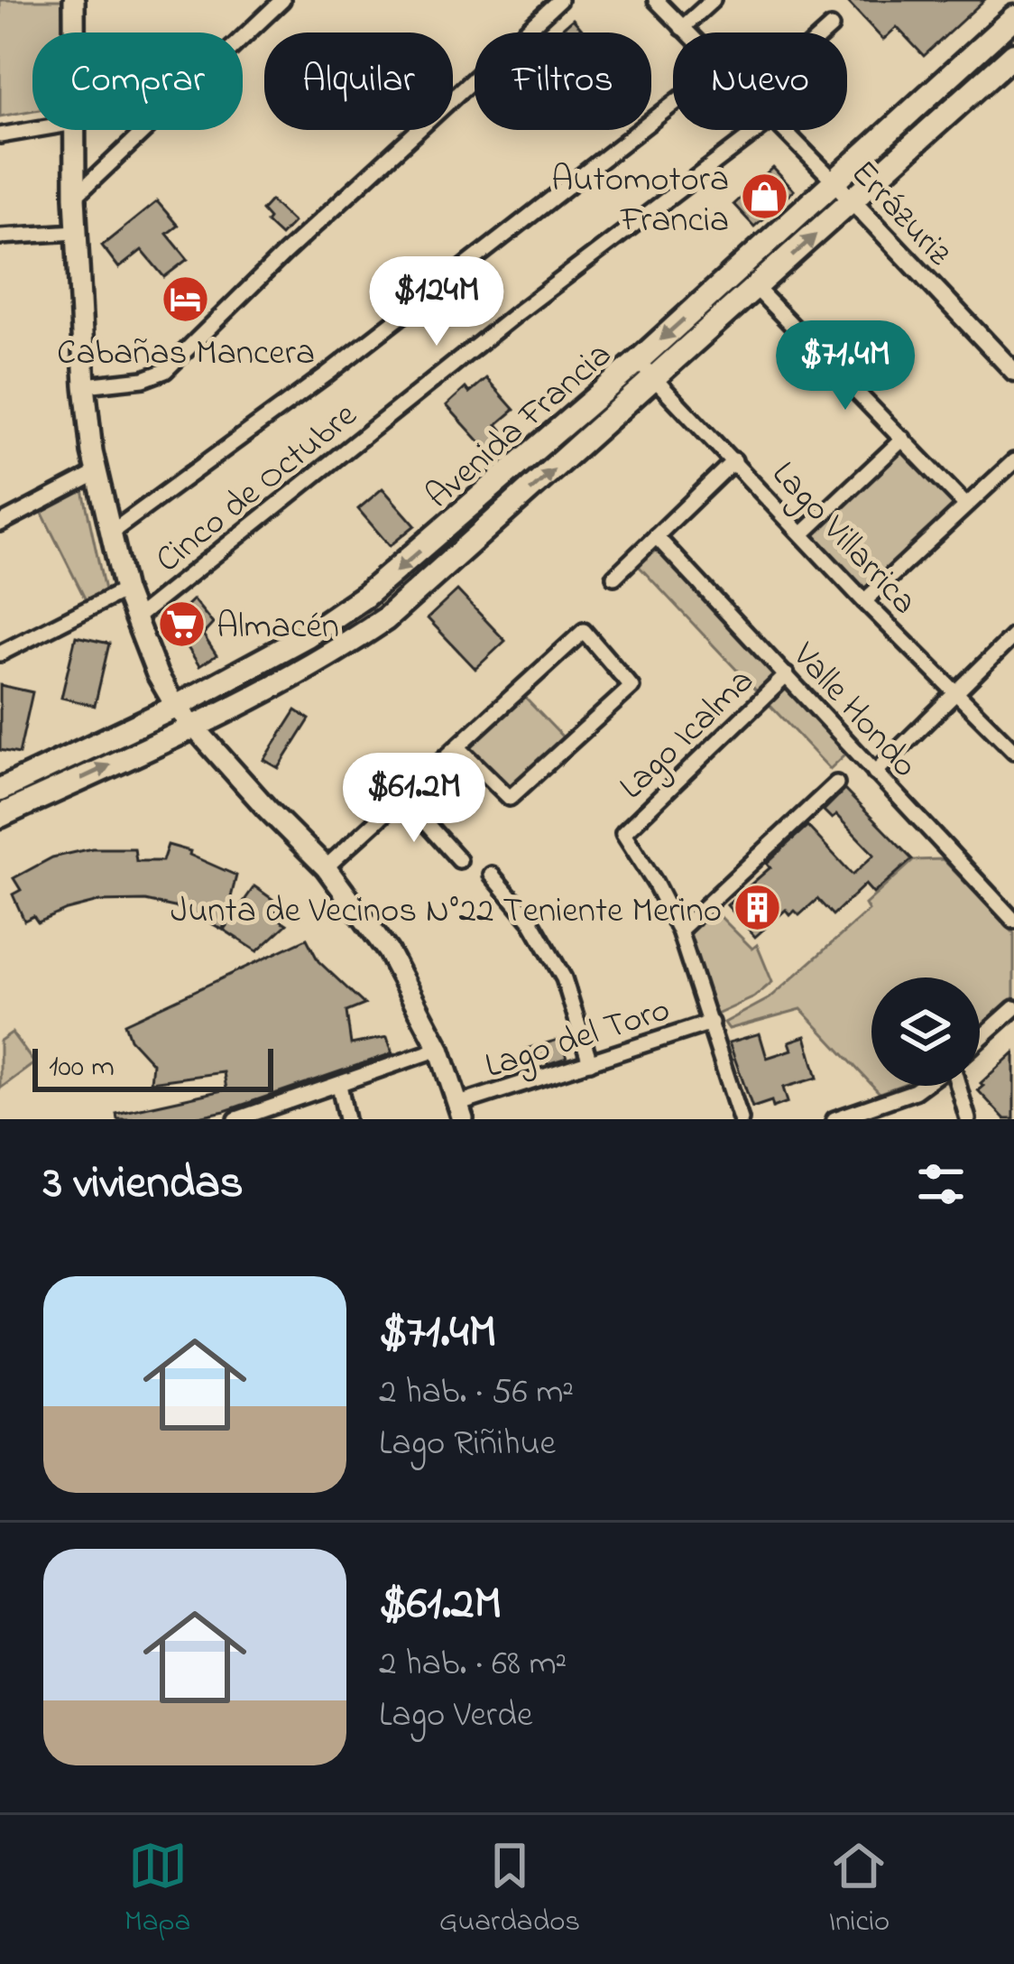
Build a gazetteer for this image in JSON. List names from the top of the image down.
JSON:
{
  "streets": {
    "main road": ["Avenida Francia"],
    "street": [
      "Errázuriz",
      "Cinco de Octubre",
      "Lago Villarrica",
      "Valle Hondo",
      "Lago Icalma",
      "Lago del Toro"
    ]
  },
  "crossings": [
    ["Errázuriz", "Avenida Francia"],
    ["Avenida Francia", "Lago Villarrica"],
    ["Valle Hondo", "Lago Icalma"]
  ],
  "places": {
    "shop": ["Automotora Francia"],
    "hotel": ["Cabañas Mancera"],
    "supermarket": ["Almacén"],
    "building": ["Junta de Vecinos N°22 Teniente Merino"]
  },
  "scale_bar": "100 m",
  "page": {
    "chip": [
      "Comprar",
      "Alquilar",
      "Filtros",
      "Nuevo"
    ],
    "price": ["$124M", "$71.4M", "$61.2M"],
    "scale": "100 m",
    "heading": "3 viviendas",
    "list": [
      {
        "name": "$71.4M",
        "note": "2 hab. · 56 m² · Lago Riñihue"
      },
      {
        "name": "$61.2M",
        "note": "2 hab. · 68 m² · Lago Verde"
      }
    ],
    "tabs": ["Mapa", "Guardados", "Inicio"]
  }
}
